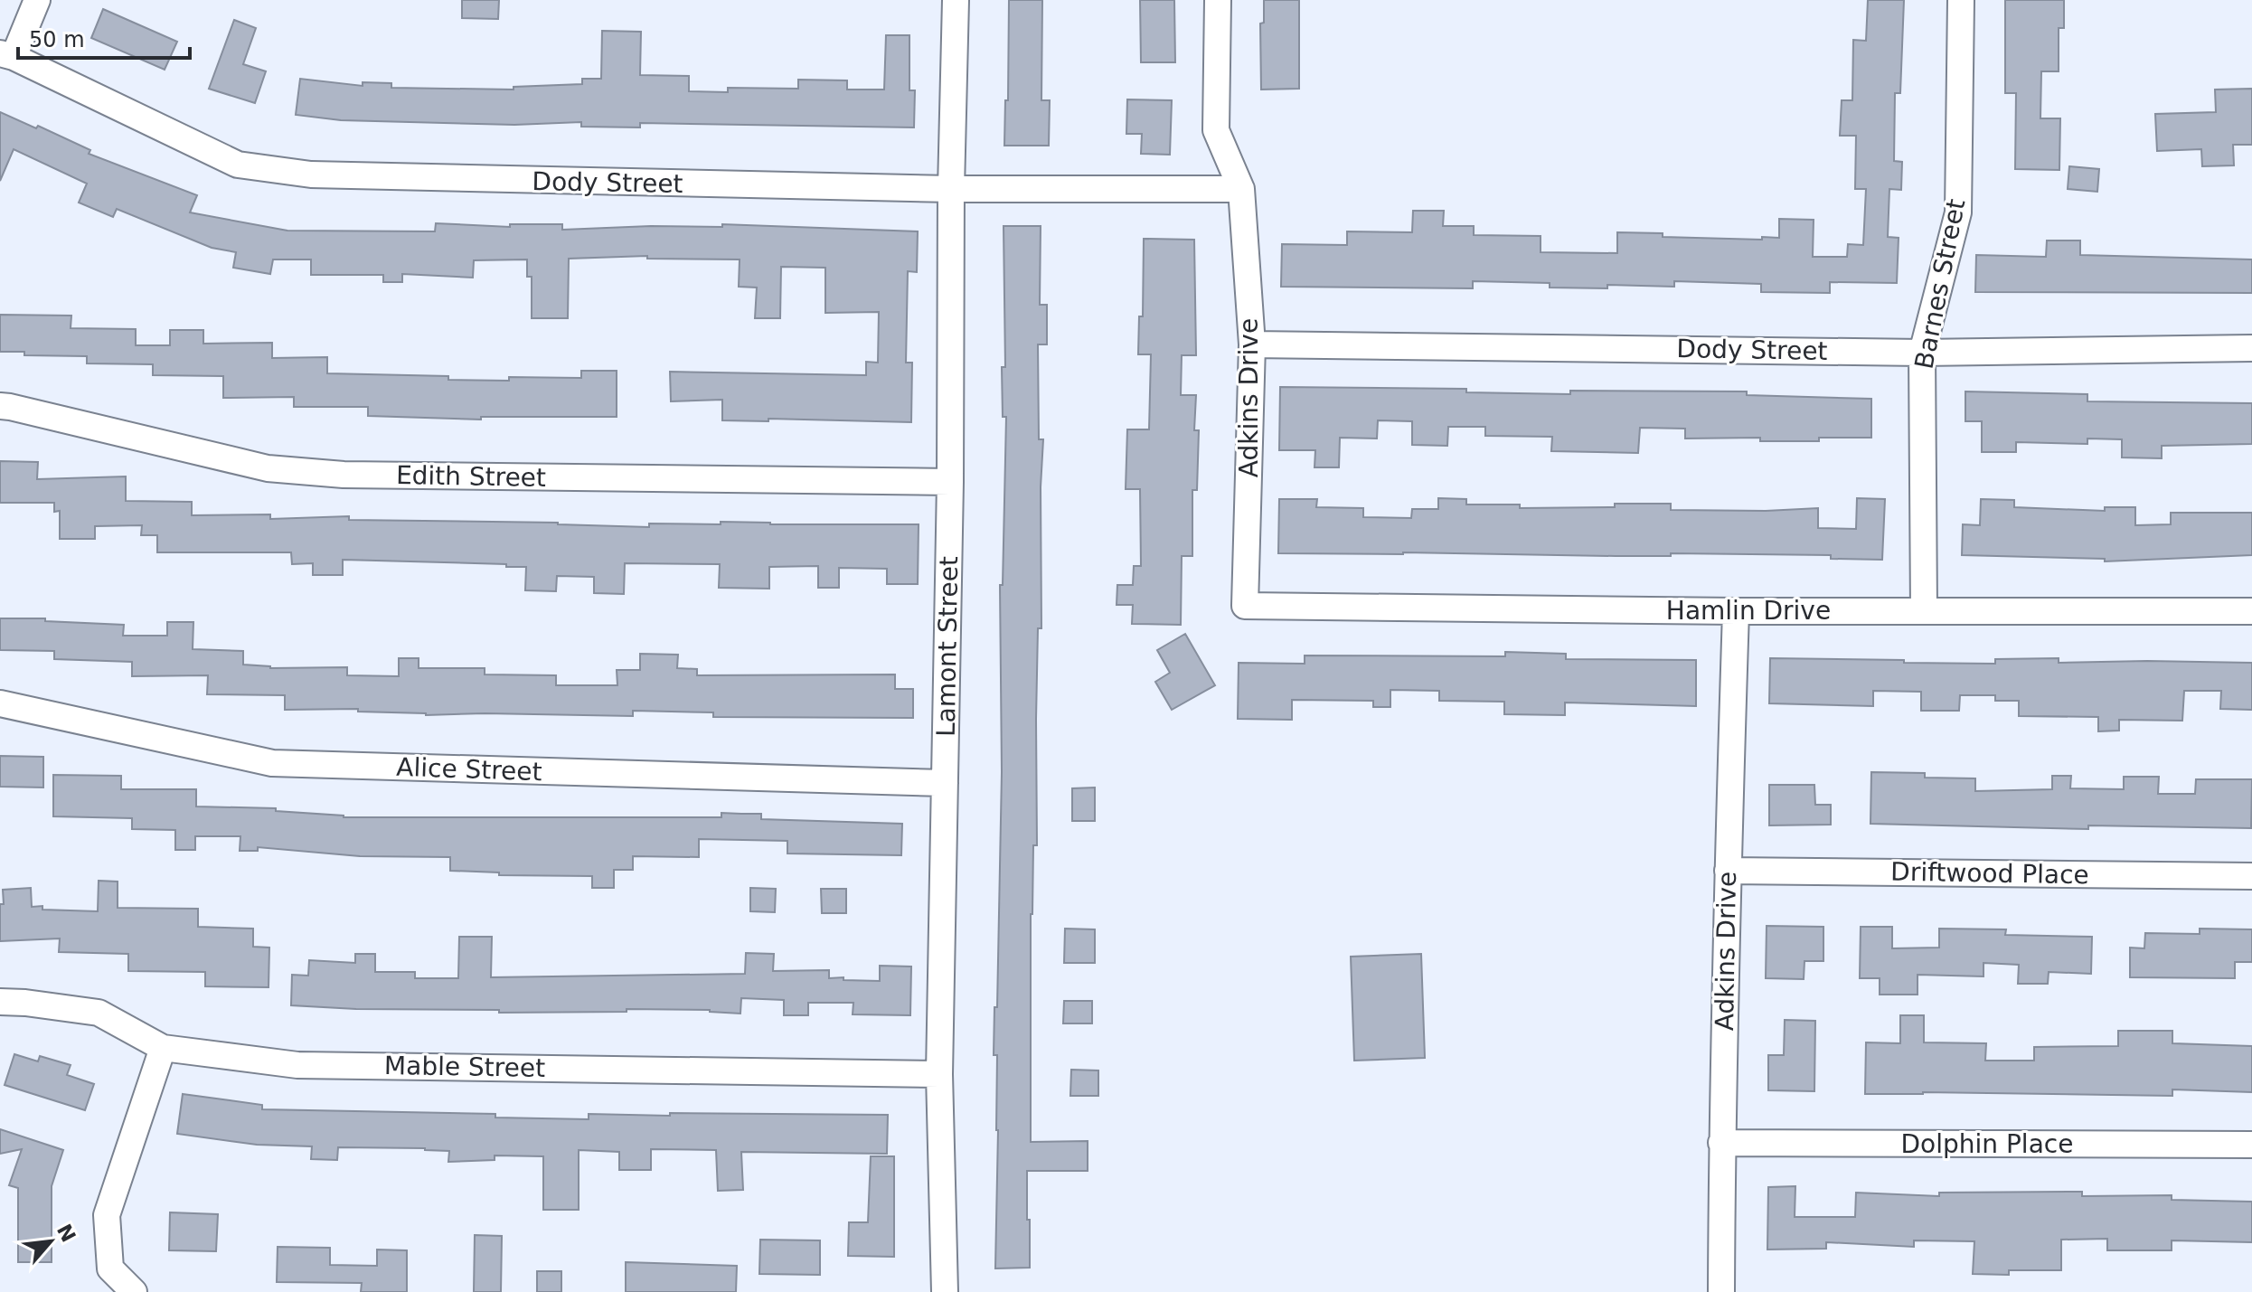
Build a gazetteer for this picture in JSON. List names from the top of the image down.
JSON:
{
  "streets": {
    "street": [
      "Dody Street",
      "Barnes Street",
      "Adkins Drive",
      "Edith Street",
      "Hamlin Drive",
      "Lamont Street",
      "Alice Street",
      "Driftwood Place",
      "Mable Street",
      "Dolphin Place"
    ]
  },
  "crossings": [
    ["Dody Street", "Barnes Street"],
    ["Dody Street", "Adkins Drive"],
    ["Dody Street", "Lamont Street"],
    ["Barnes Street", "Hamlin Drive"],
    ["Adkins Drive", "Hamlin Drive"],
    ["Adkins Drive", "Driftwood Place"],
    ["Adkins Drive", "Dolphin Place"],
    ["Edith Street", "Lamont Street"],
    ["Lamont Street", "Alice Street"],
    ["Lamont Street", "Mable Street"]
  ],
  "scale_bar": "50 m",
  "north": "top right"
}
